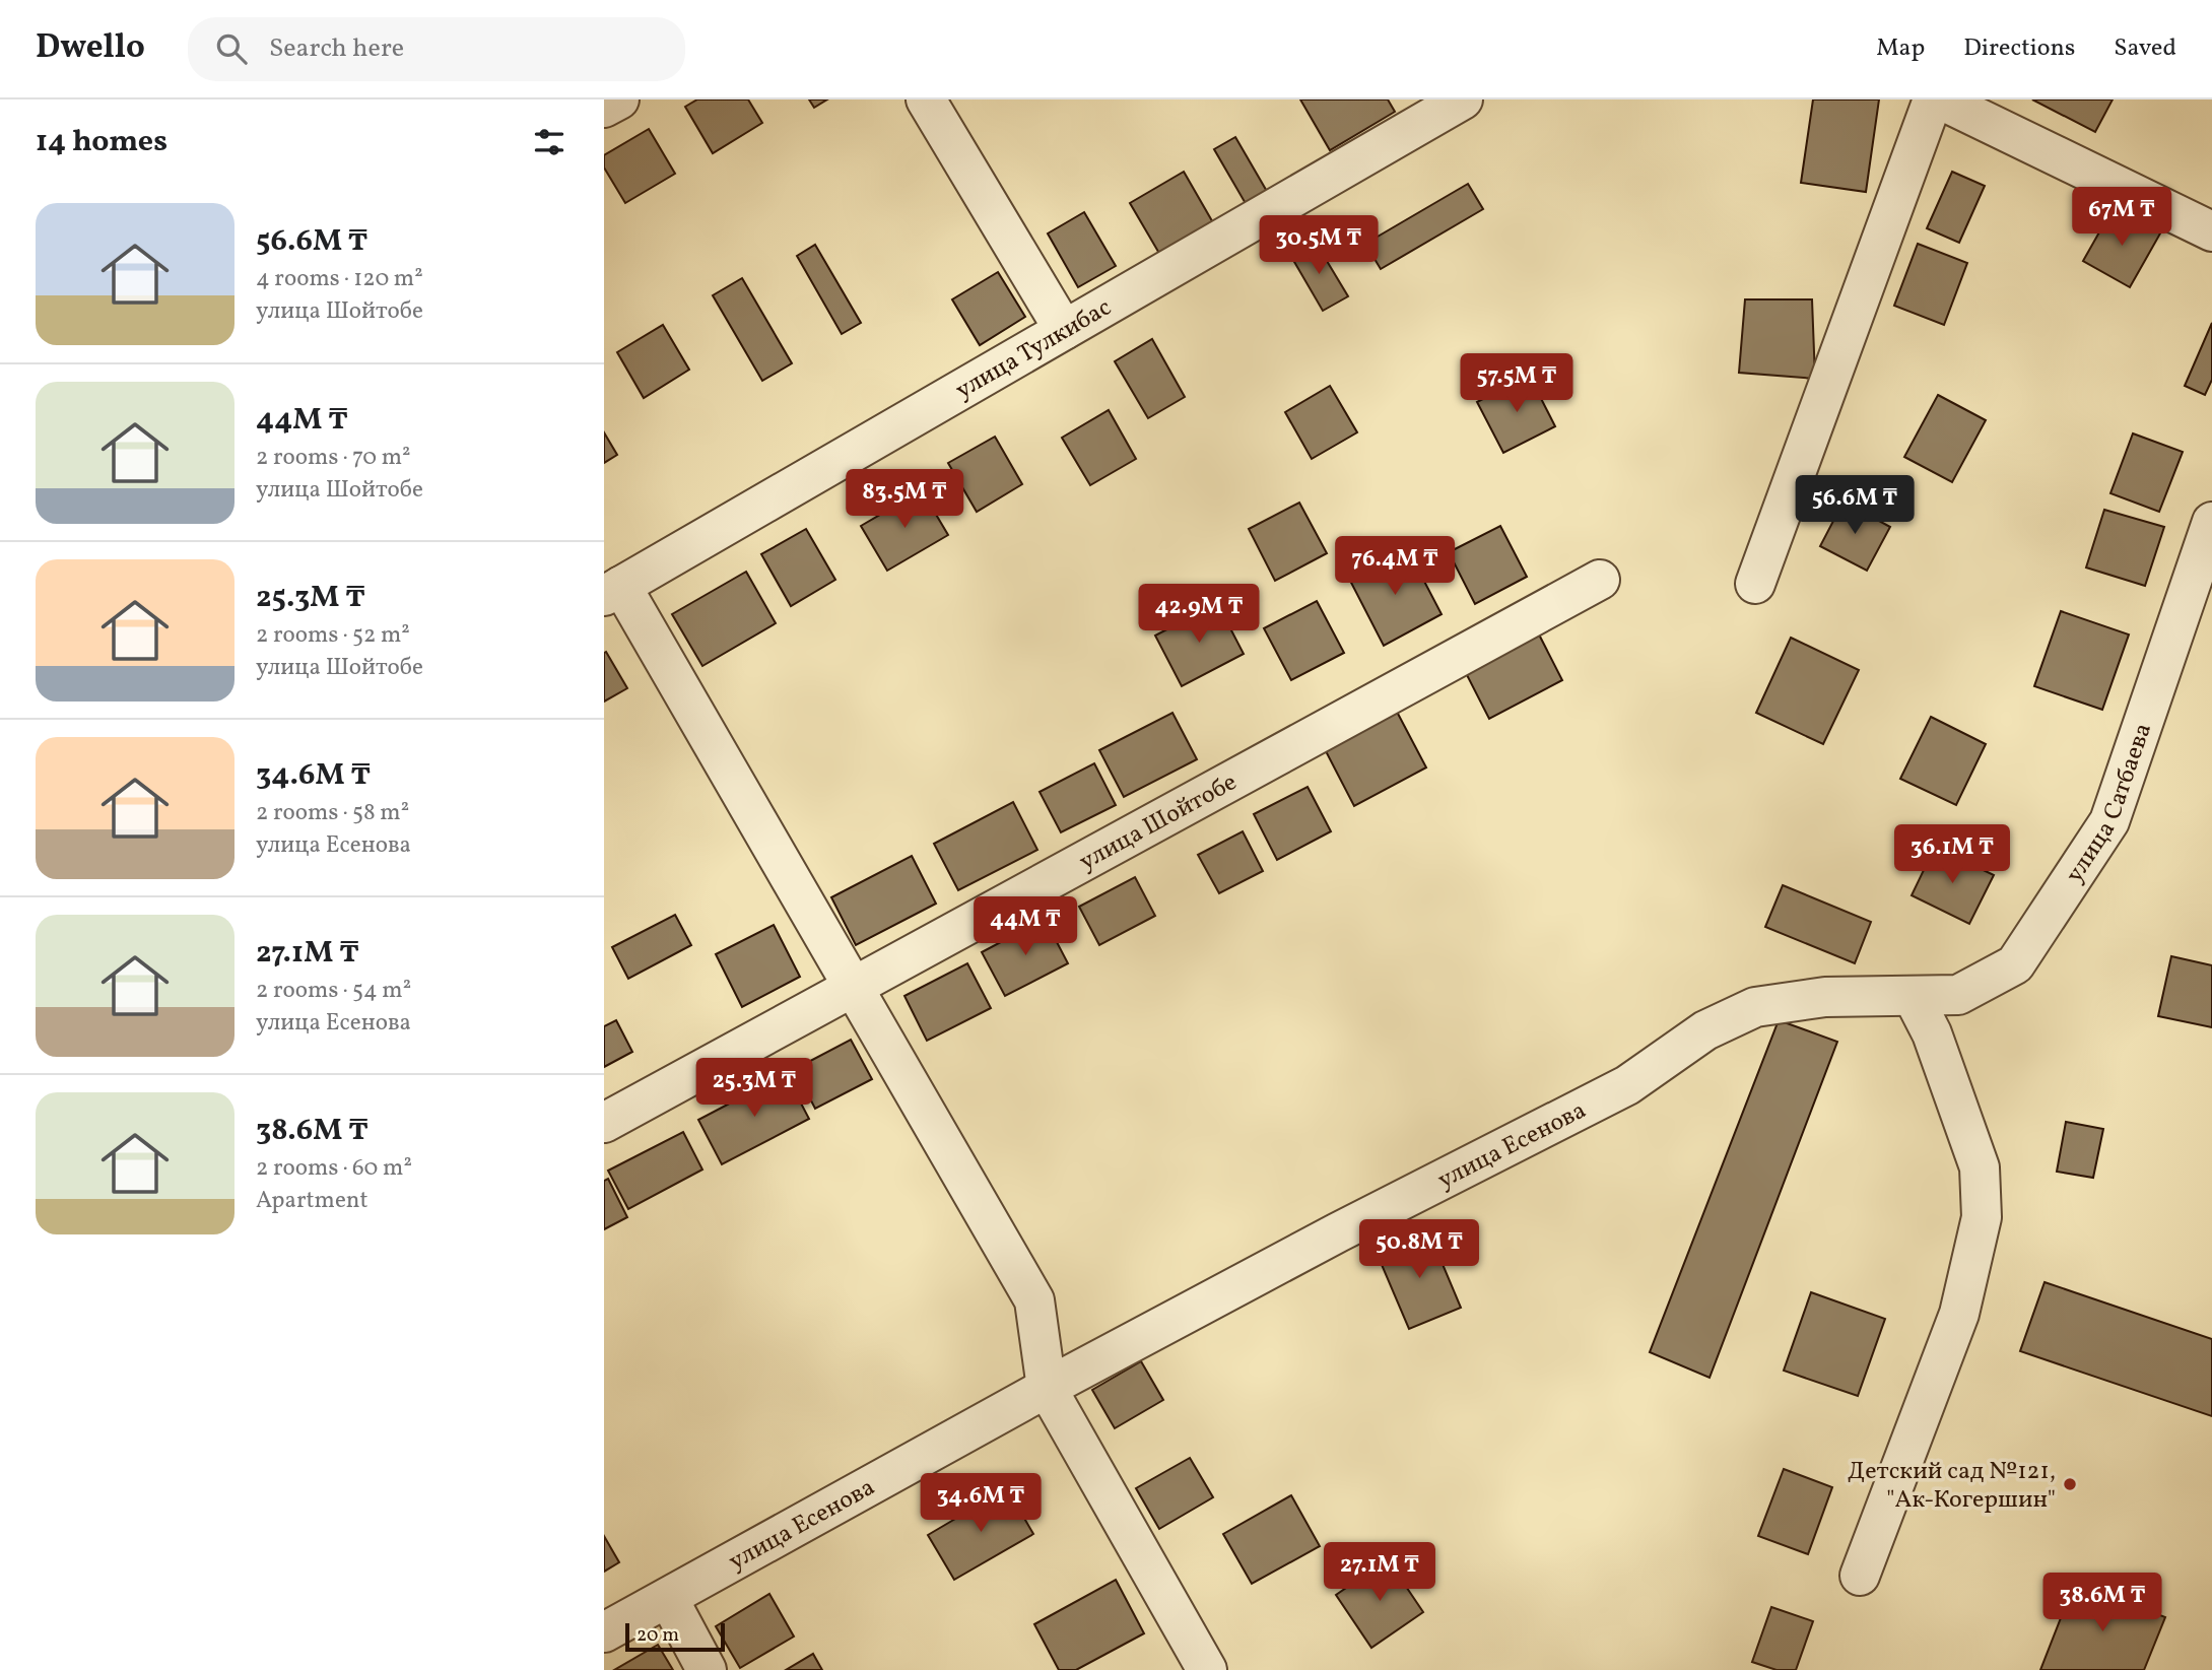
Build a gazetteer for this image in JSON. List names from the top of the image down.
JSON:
{
  "streets": {
    "street": [
      "улица Тулкибас",
      "улица Сатбаева",
      "улица Шойтобе",
      "улица Есенова"
    ]
  },
  "crossings": [
    ["улица Сатбаева", "улица Есенова"]
  ],
  "places": ["Детский сад №121, \"Ак-Когершин\""],
  "scale_bar": "20 m",
  "page": {
    "header": "Dwello",
    "search": "Search here",
    "nav": ["Map", "Directions", "Saved"],
    "heading": "14 homes",
    "list": [
      {
        "name": "56.6M ₸",
        "note": "4 rooms · 120 m² · улица Шойтобе"
      },
      {
        "name": "44M ₸",
        "note": "2 rooms · 70 m² · улица Шойтобе"
      },
      {
        "name": "25.3M ₸",
        "note": "2 rooms · 52 m² · улица Шойтобе"
      },
      {
        "name": "34.6M ₸",
        "note": "2 rooms · 58 m² · улица Есенова"
      },
      {
        "name": "27.1M ₸",
        "note": "2 rooms · 54 m² · улица Есенова"
      },
      {
        "name": "38.6M ₸",
        "note": "2 rooms · 60 m² · Apartment"
      }
    ],
    "price": [
      "67M ₸",
      "30.5M ₸",
      "57.5M ₸",
      "83.5M ₸",
      "56.6M ₸",
      "76.4M ₸",
      "42.9M ₸",
      "36.1M ₸",
      "44M ₸",
      "25.3M ₸",
      "50.8M ₸",
      "34.6M ₸",
      "27.1M ₸",
      "38.6M ₸"
    ],
    "scale": "20 m"
  }
}
